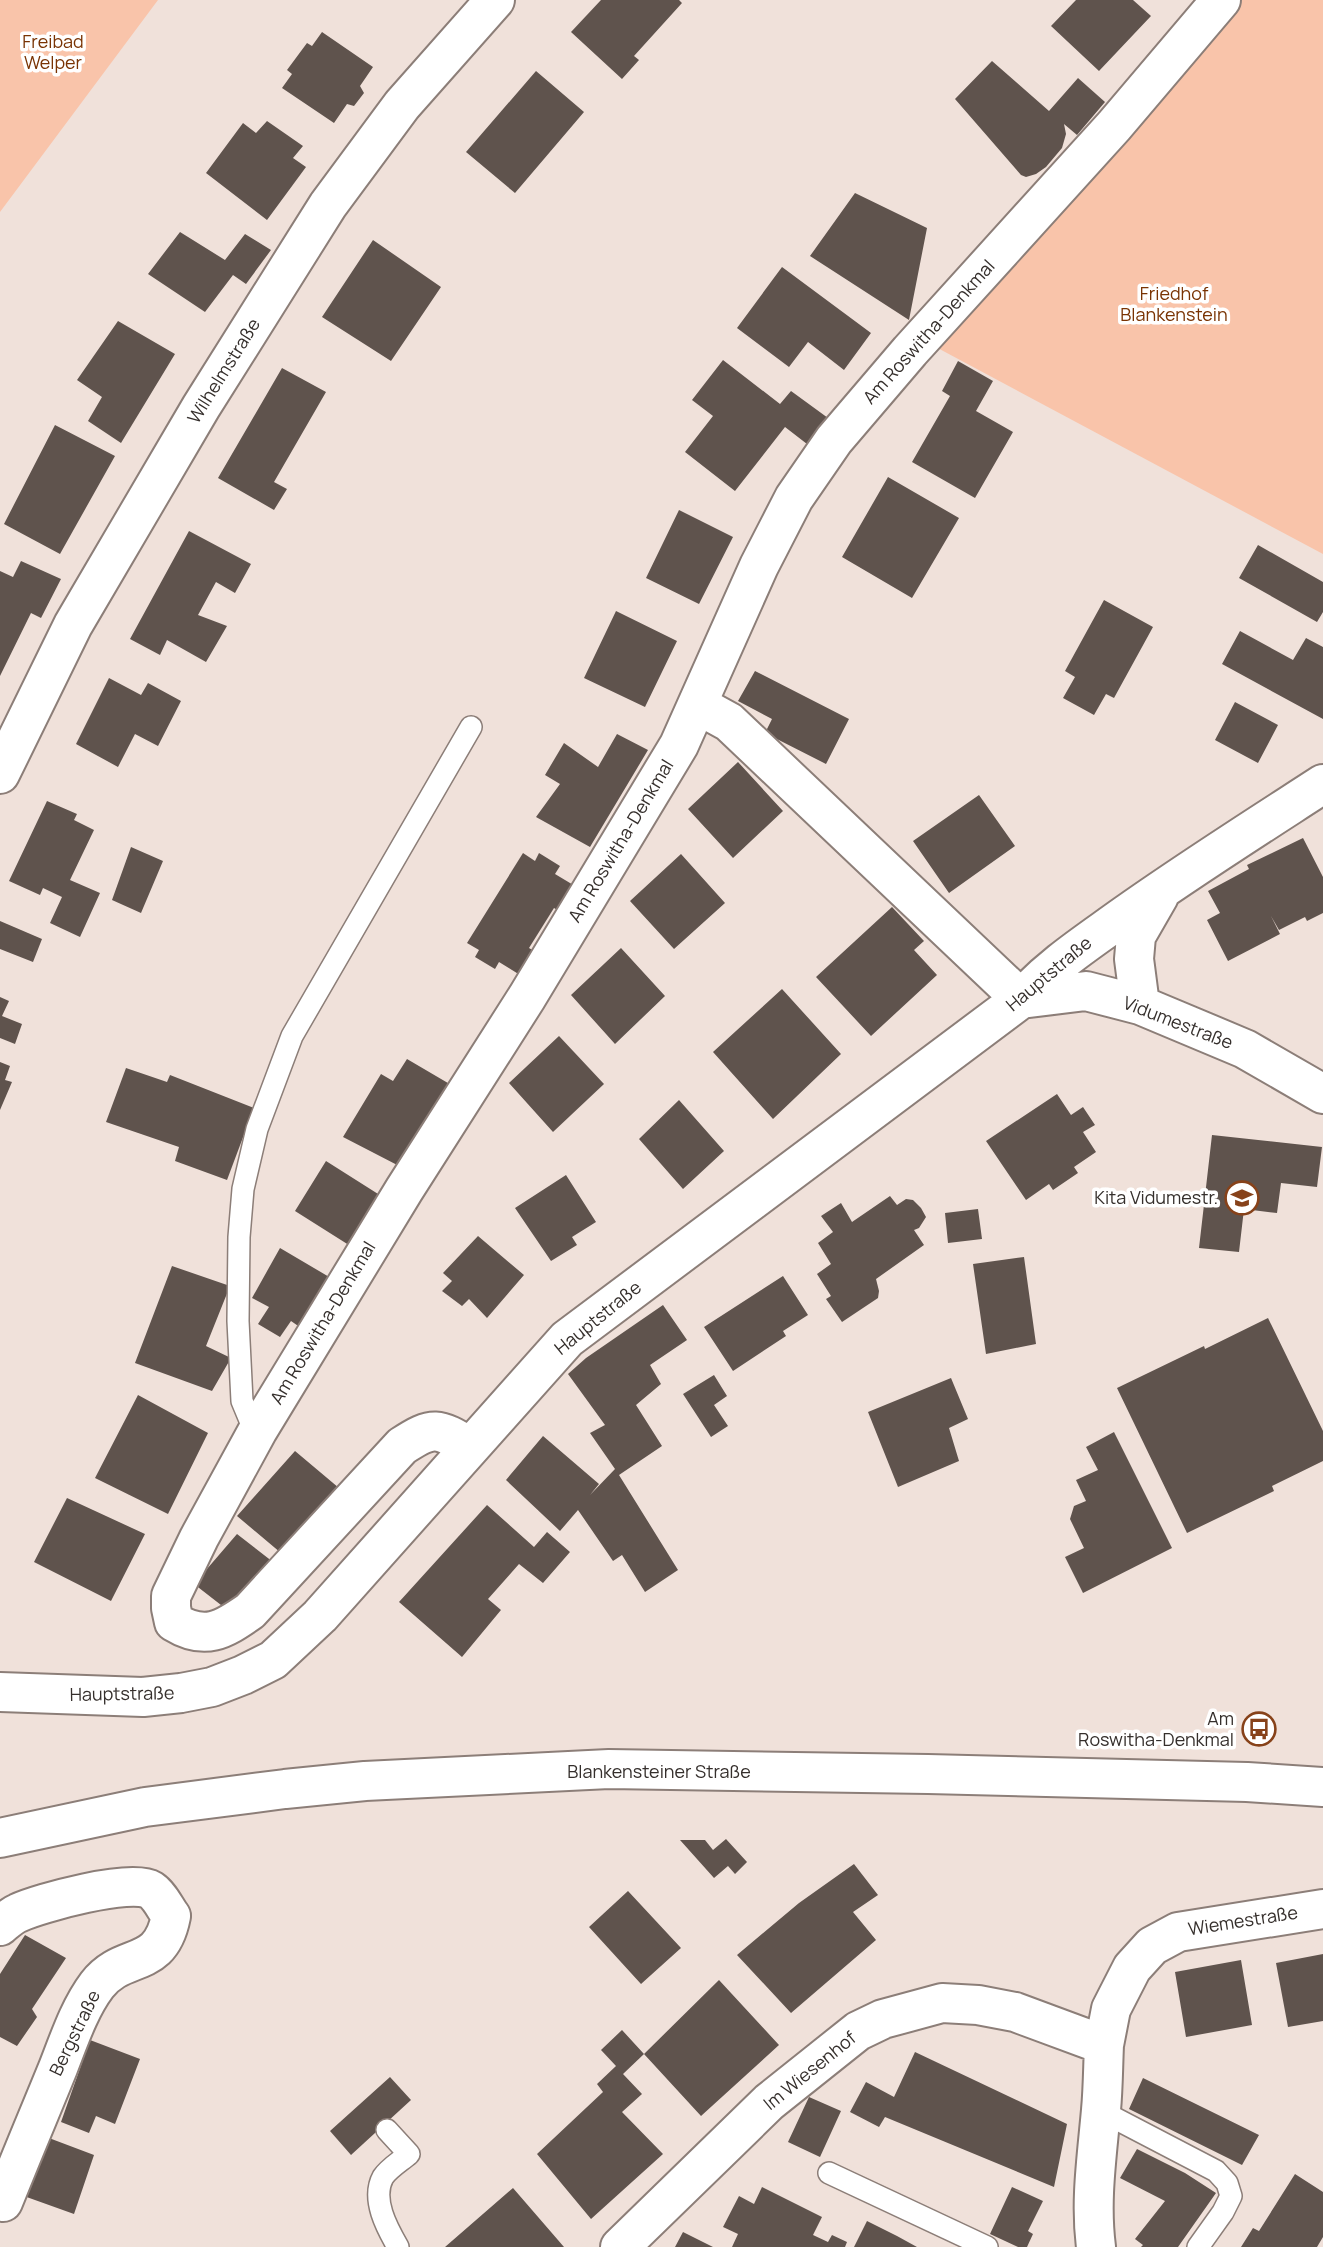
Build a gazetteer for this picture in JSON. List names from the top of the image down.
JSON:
{
  "streets": {
    "street": [
      "Am Roswitha-Denkmal",
      "Wilhelmstraße",
      "Hauptstraße",
      "Vidumestraße",
      "Blankensteiner Straße",
      "Wiemestraße",
      "Bergstraße",
      "Im Wiesenhof"
    ]
  },
  "crossings": [
    ["Am Roswitha-Denkmal", "Hauptstraße"],
    ["Hauptstraße", "Vidumestraße"],
    ["Wiemestraße", "Im Wiesenhof"]
  ],
  "parks": ["Freibad Welper", "Friedhof Blankenstein"],
  "places": {
    "school or university": ["Kita Vidumestr."],
    "bus stop": ["Am Roswitha-Denkmal"]
  }
}
